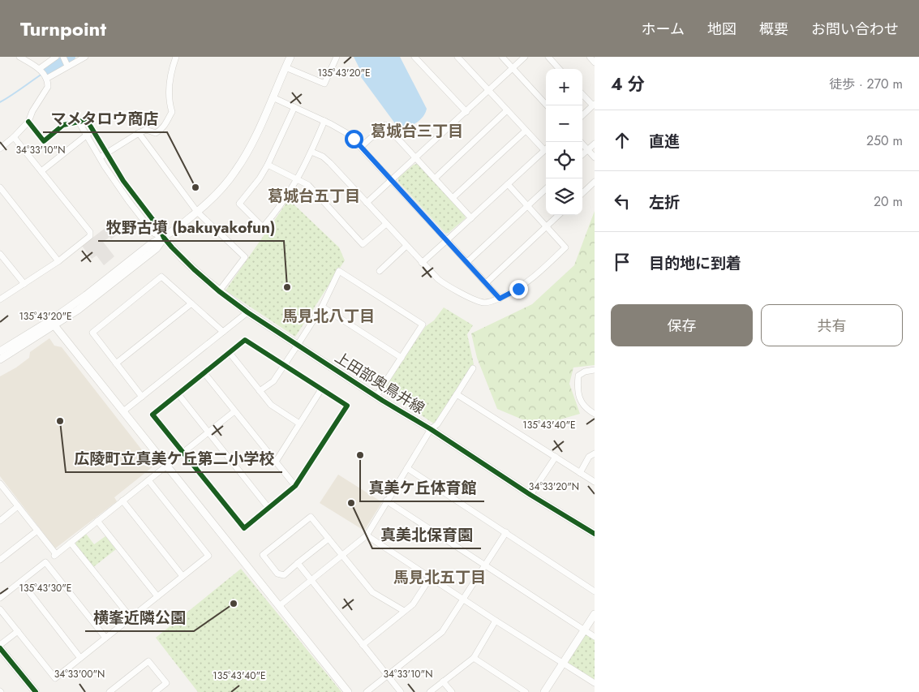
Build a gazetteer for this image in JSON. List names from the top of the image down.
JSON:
{
  "streets": {
    "street": ["上田部奥鳥井線"]
  },
  "districts": [
    "葛城台三丁目",
    "葛城台五丁目",
    "馬見北八丁目",
    "馬見北五丁目"
  ],
  "places": [
    "マメタロウ商店",
    "牧野古墳 (bakuyakofun)",
    "広陵町立真美ケ丘第二小学校",
    "真美ケ丘体育館",
    "真美北保育園",
    "横峯近隣公園"
  ],
  "page": {
    "header": "Turnpoint",
    "nav": [
      "ホーム",
      "地図",
      "概要",
      "お問い合わせ"
    ],
    "heading": ["4 分", "徒歩 · 270 m"],
    "map_buttons": ["+", "−"],
    "list": [
      ["直進", "250 m"],
      ["左折", "20 m"],
      "目的地に到着"
    ],
    "buttons": ["保存", "共有"]
  },
  "coordinates": [
    "135°43'20\"E",
    "34°33'10\"N",
    "135°43'40\"E",
    "34°33'20\"N",
    "135°43'30\"E",
    "34°33'00\"N"
  ]
}
